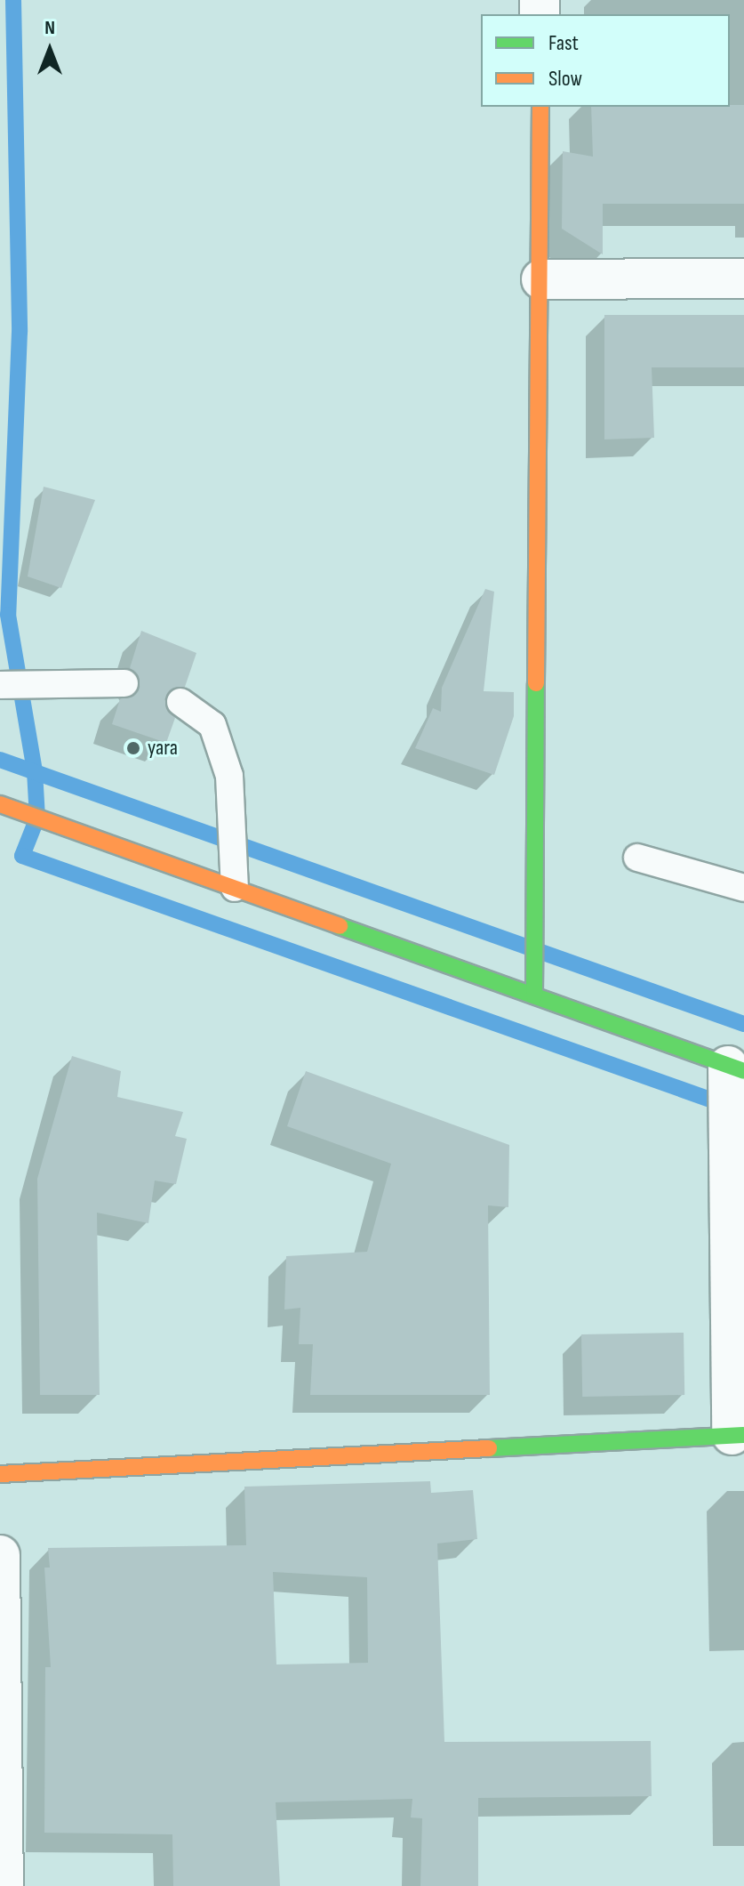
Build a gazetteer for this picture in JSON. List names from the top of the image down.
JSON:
{
  "places": ["yara"],
  "legend": ["Fast", "Slow"],
  "north": "top"
}
